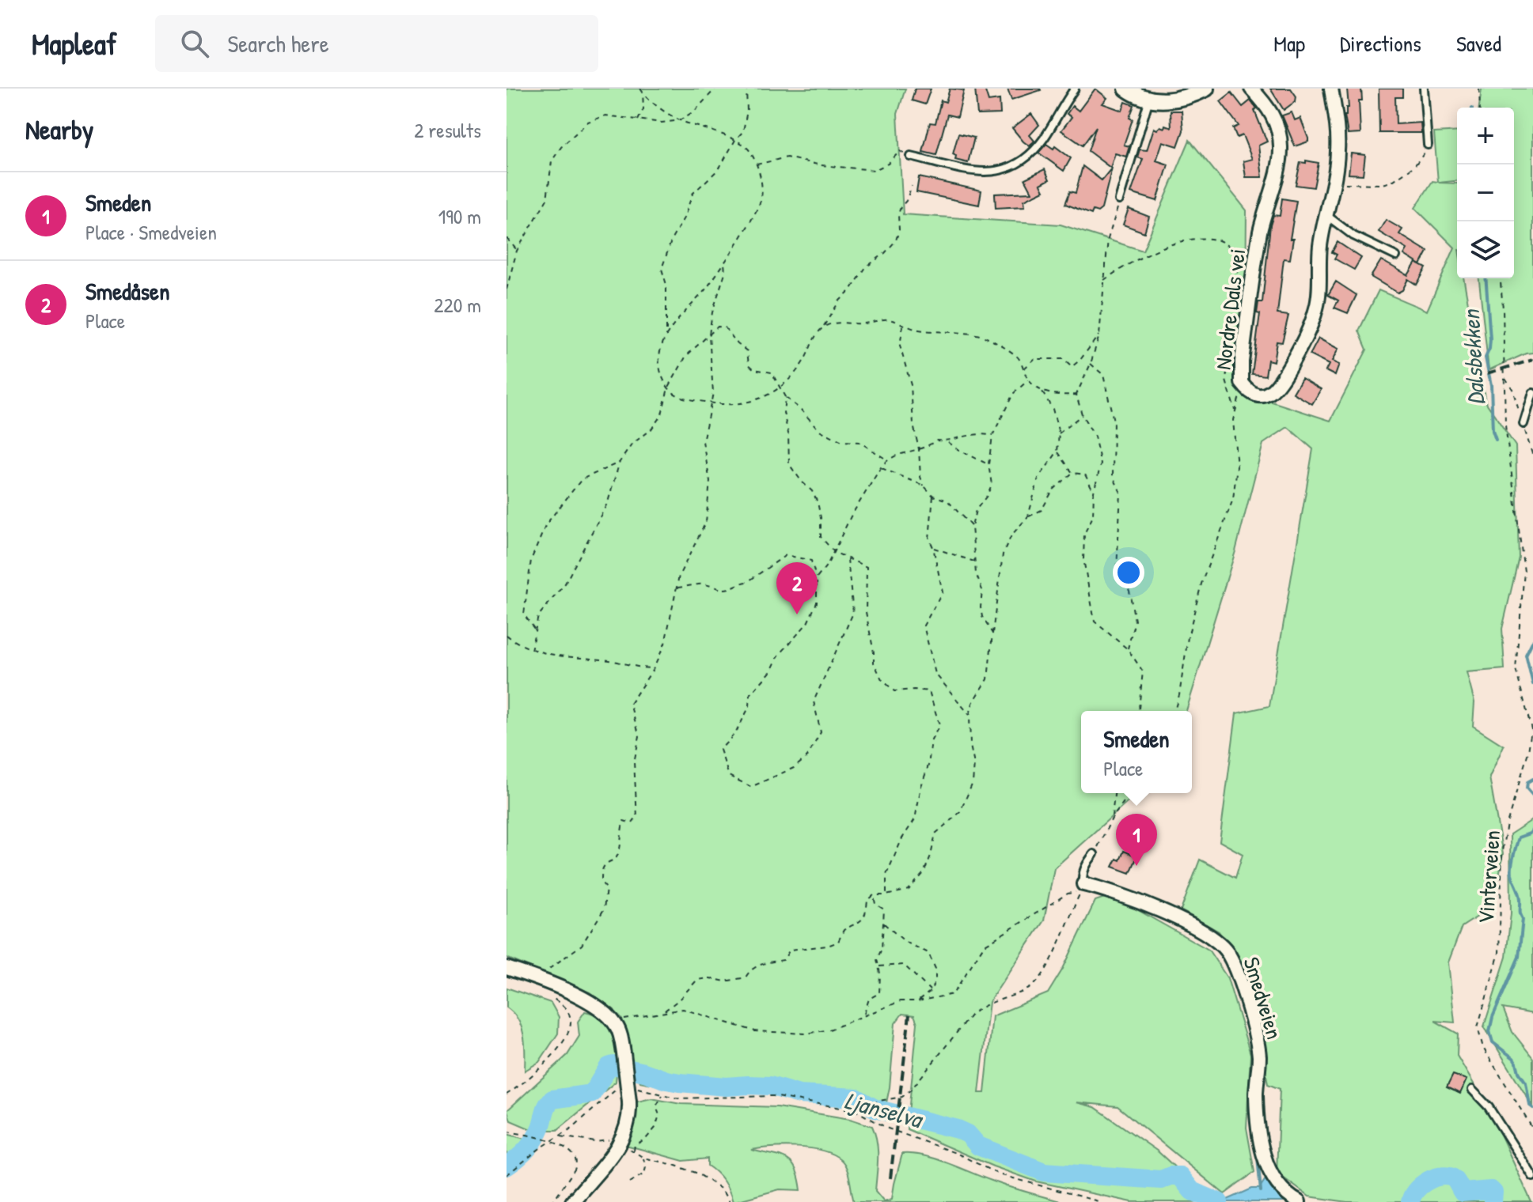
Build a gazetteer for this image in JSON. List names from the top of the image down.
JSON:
{
  "streets": {
    "street": ["Nordre Dals vei", "Smedveien"],
    "path": ["Vinterveien"]
  },
  "water": ["Dalsbekken", "Ljanselva"],
  "page": {
    "header": "Mapleaf",
    "search": "Search here",
    "nav": ["Map", "Directions", "Saved"],
    "heading": ["Nearby", "2 results"],
    "map_buttons": ["+", "−"],
    "list": [
      {
        "mark": "1",
        "name": "Smeden",
        "note": "Place · Smedveien",
        "value": "190 m"
      },
      {
        "mark": "2",
        "name": "Smedåsen",
        "note": "Place",
        "value": "220 m"
      }
    ],
    "pins": ["2", "1"],
    "popup": ["Smeden", "Place"]
  }
}
